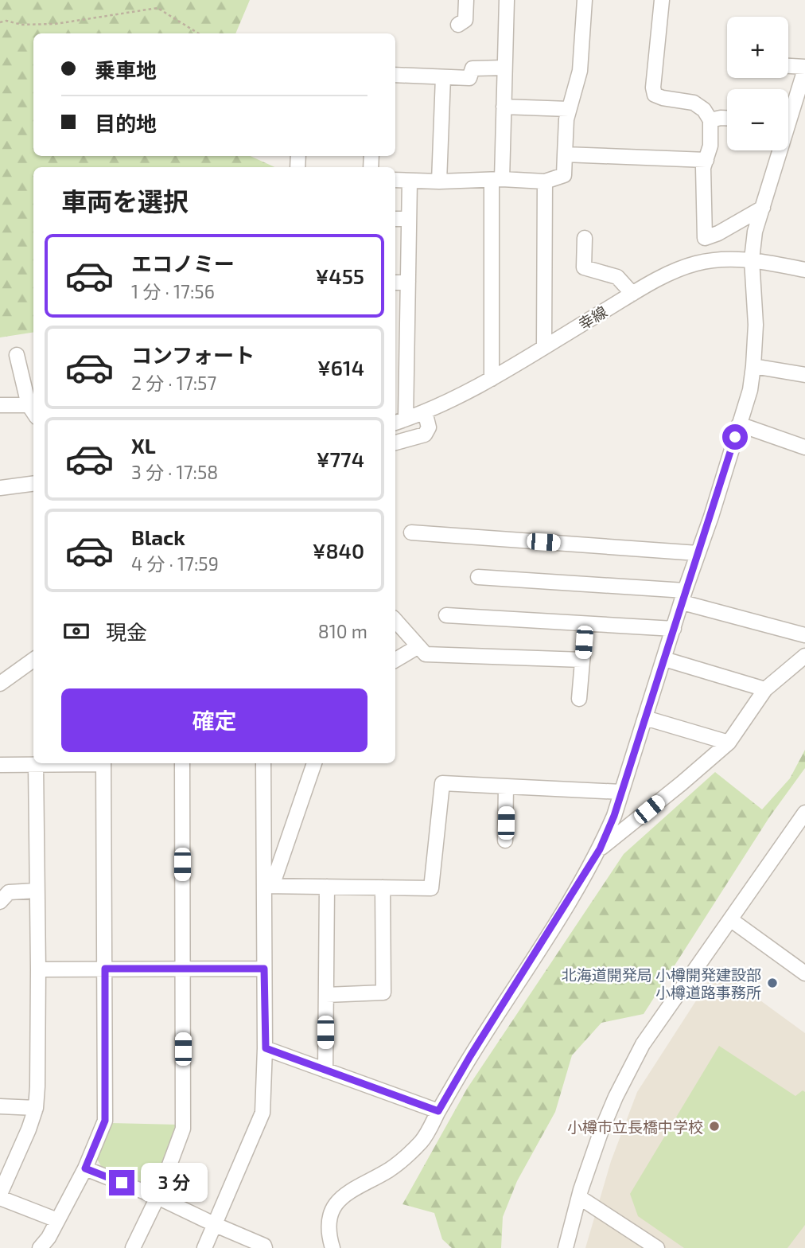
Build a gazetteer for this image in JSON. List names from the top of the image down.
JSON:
{
  "streets": {
    "street": ["幸線"]
  },
  "places": ["北海道開発局 小樽開発建設部 小樽道路事務所", "小樽市立長橋中学校"],
  "page": {
    "map_buttons": ["+", "−"],
    "banner": ["乗車地", "目的地"],
    "heading": "車両を選択",
    "list": [
      {
        "name": "エコノミー",
        "note": "1 分 · 17:56",
        "value": "¥455"
      },
      {
        "name": "コンフォート",
        "note": "2 分 · 17:57",
        "value": "¥614"
      },
      {
        "name": "XL",
        "note": "3 分 · 17:58",
        "value": "¥774"
      },
      {
        "name": "Black",
        "note": "4 分 · 17:59",
        "value": "¥840"
      }
    ],
    "pay": ["現金", "810 m"],
    "buttons": "確定",
    "bubble": "3 分"
  }
}
